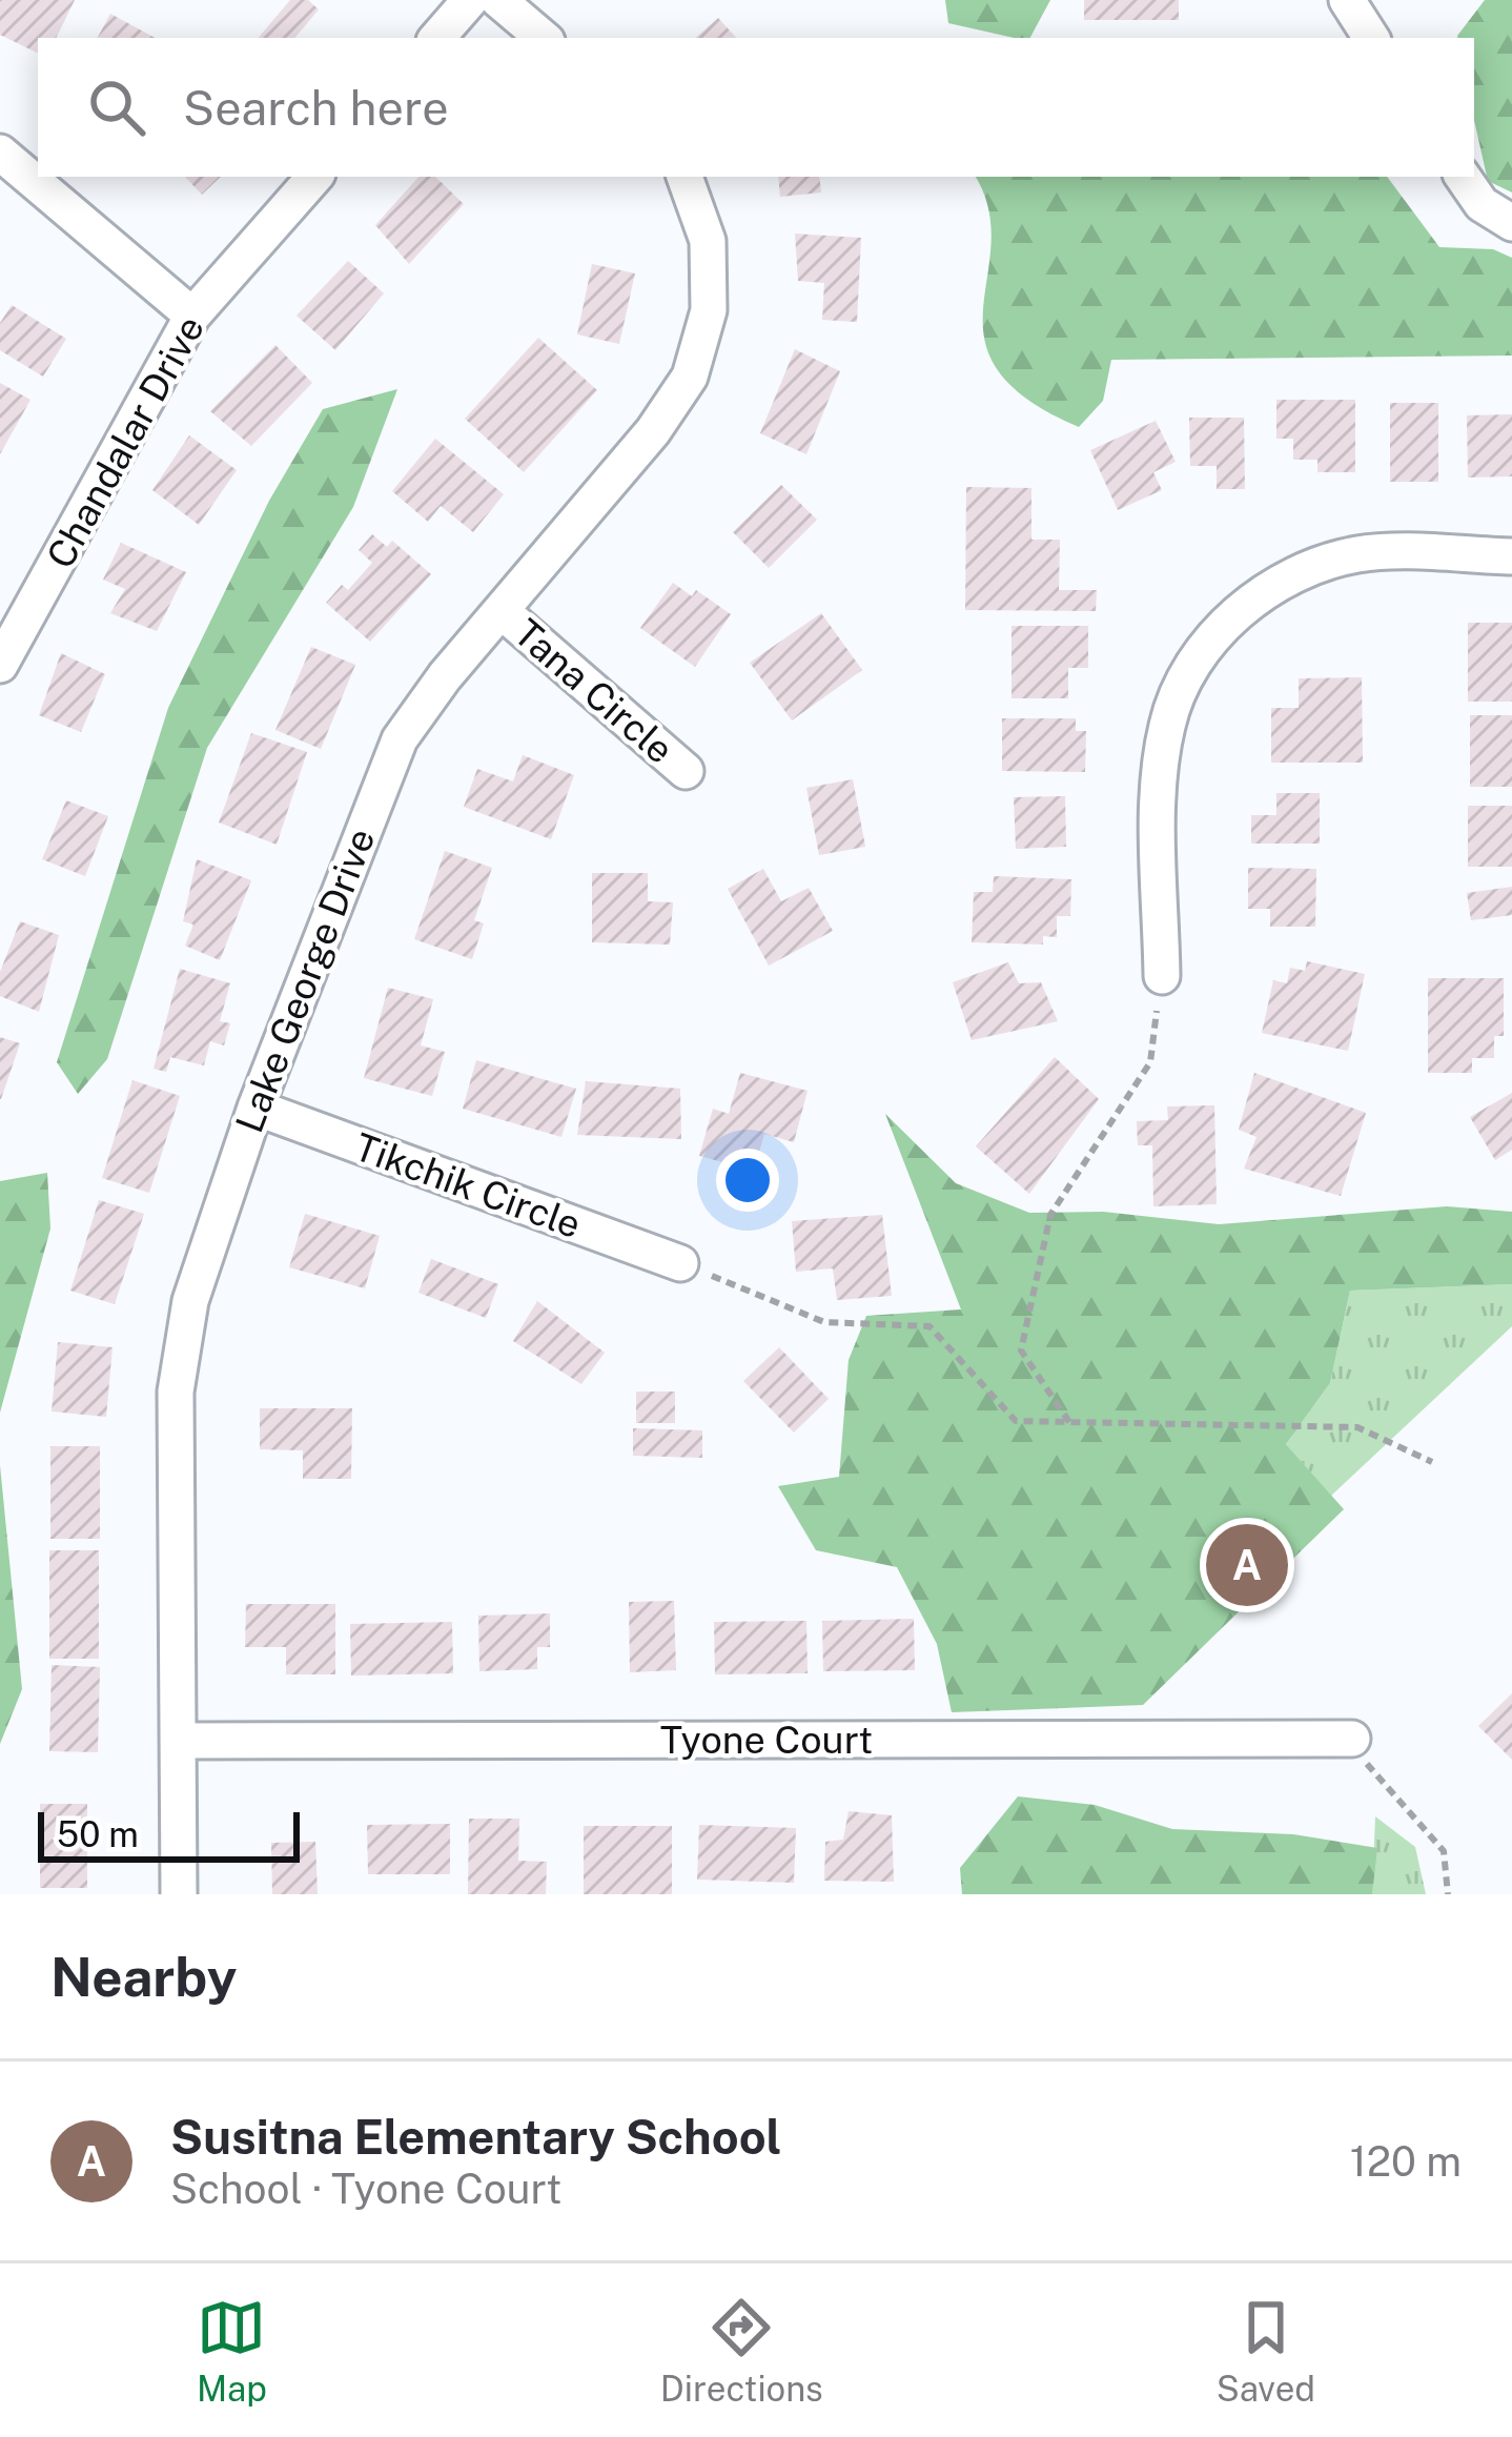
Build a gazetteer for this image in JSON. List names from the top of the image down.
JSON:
{
  "streets": {
    "street": [
      "Chandalar Drive",
      "Tana Circle",
      "Lake George Drive",
      "Tikchik Circle",
      "Tyone Court"
    ]
  },
  "crossings": [
    ["Tana Circle", "Lake George Drive"],
    ["Lake George Drive", "Tikchik Circle"],
    ["Lake George Drive", "Tyone Court"]
  ],
  "scale_bar": "50 m",
  "page": {
    "search": "Search here",
    "pins": "A",
    "scale": "50 m",
    "heading": "Nearby",
    "list": [
      {
        "mark": "A",
        "name": "Susitna Elementary School",
        "note": "School · Tyone Court",
        "value": "120 m"
      }
    ],
    "nav": ["Map", "Directions", "Saved"]
  }
}
